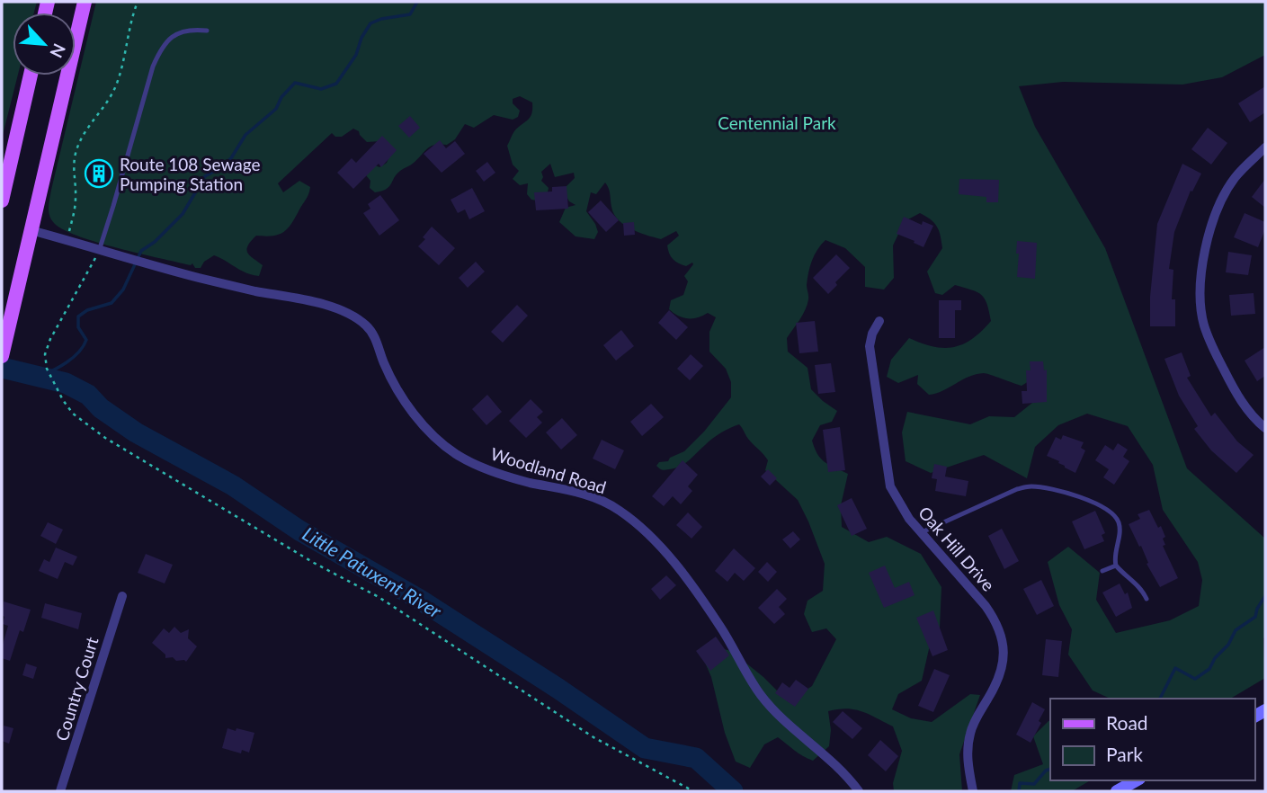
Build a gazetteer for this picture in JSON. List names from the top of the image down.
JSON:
{
  "streets": {
    "street": ["Woodland Road", "Oak Hill Drive", "Country Court"]
  },
  "water": ["Little Patuxent River"],
  "parks": ["Centennial Park"],
  "places": {
    "building": ["Route 108 Sewage Pumping Station"]
  },
  "legend": ["Road", "Park"],
  "north": "bottom right"
}
